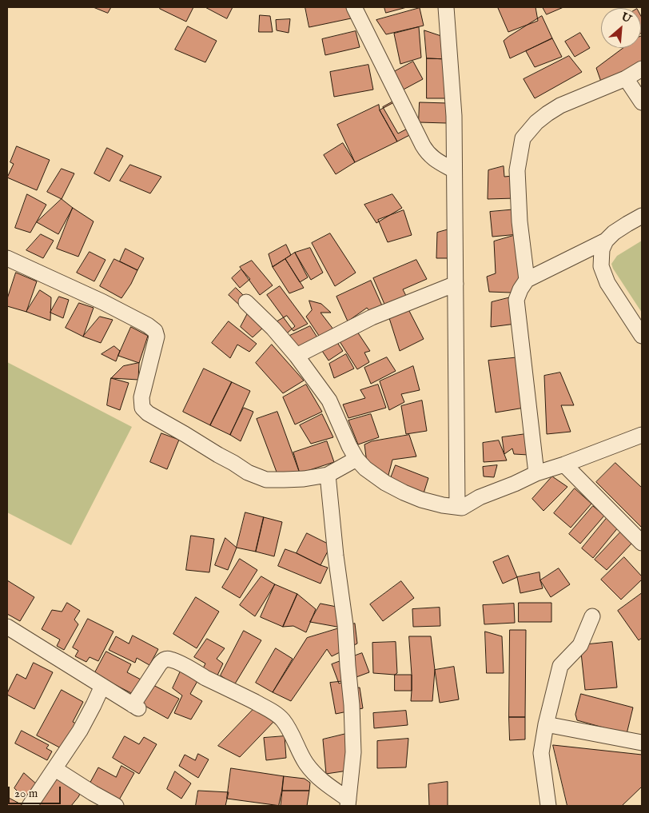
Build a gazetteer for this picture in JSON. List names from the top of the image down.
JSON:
{
  "scale_bar": "20 m",
  "north": "top right"
}
